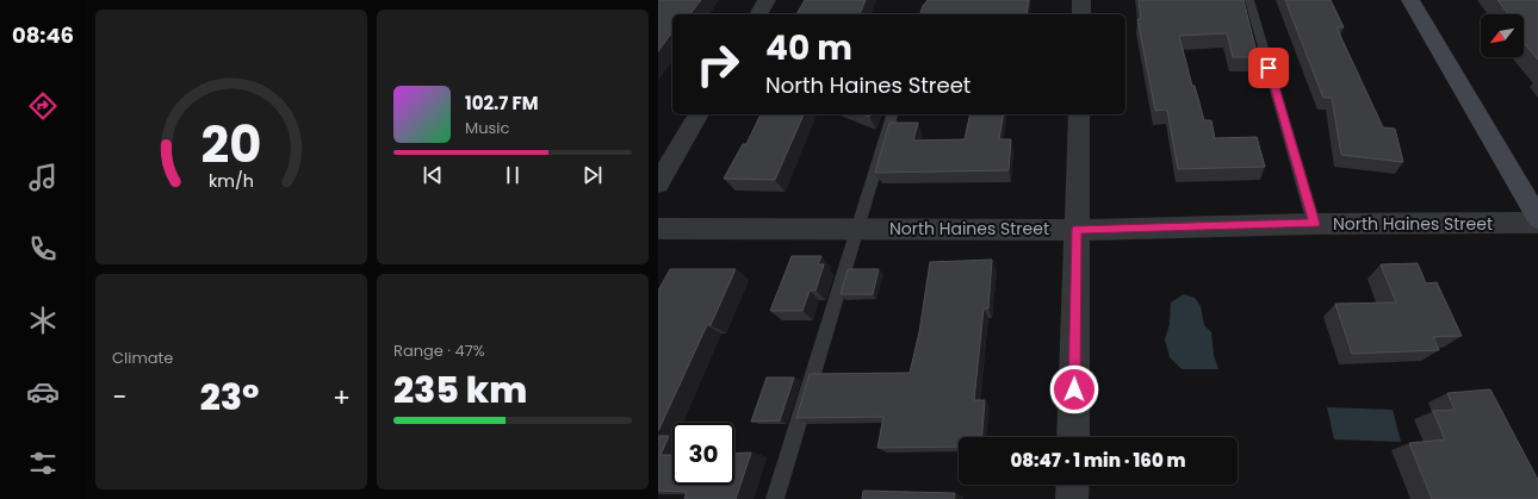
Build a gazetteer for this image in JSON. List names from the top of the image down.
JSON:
{
  "streets": {
    "street": ["North Haines Street"]
  },
  "north": "bottom left",
  "page": {
    "tabs": "08:46",
    "turn": ["40 m", "North Haines Street"],
    "song": ["102.7 FM", "Music"],
    "tile": [
      "Climate",
      ["Range · 47%", "235 km"]
    ],
    "heat": ["−", "23°", "+"],
    "limit": "30",
    "trip": "08:47 · 1 min · 160 m",
    "gauge": ["20", "km/h"]
  }
}
